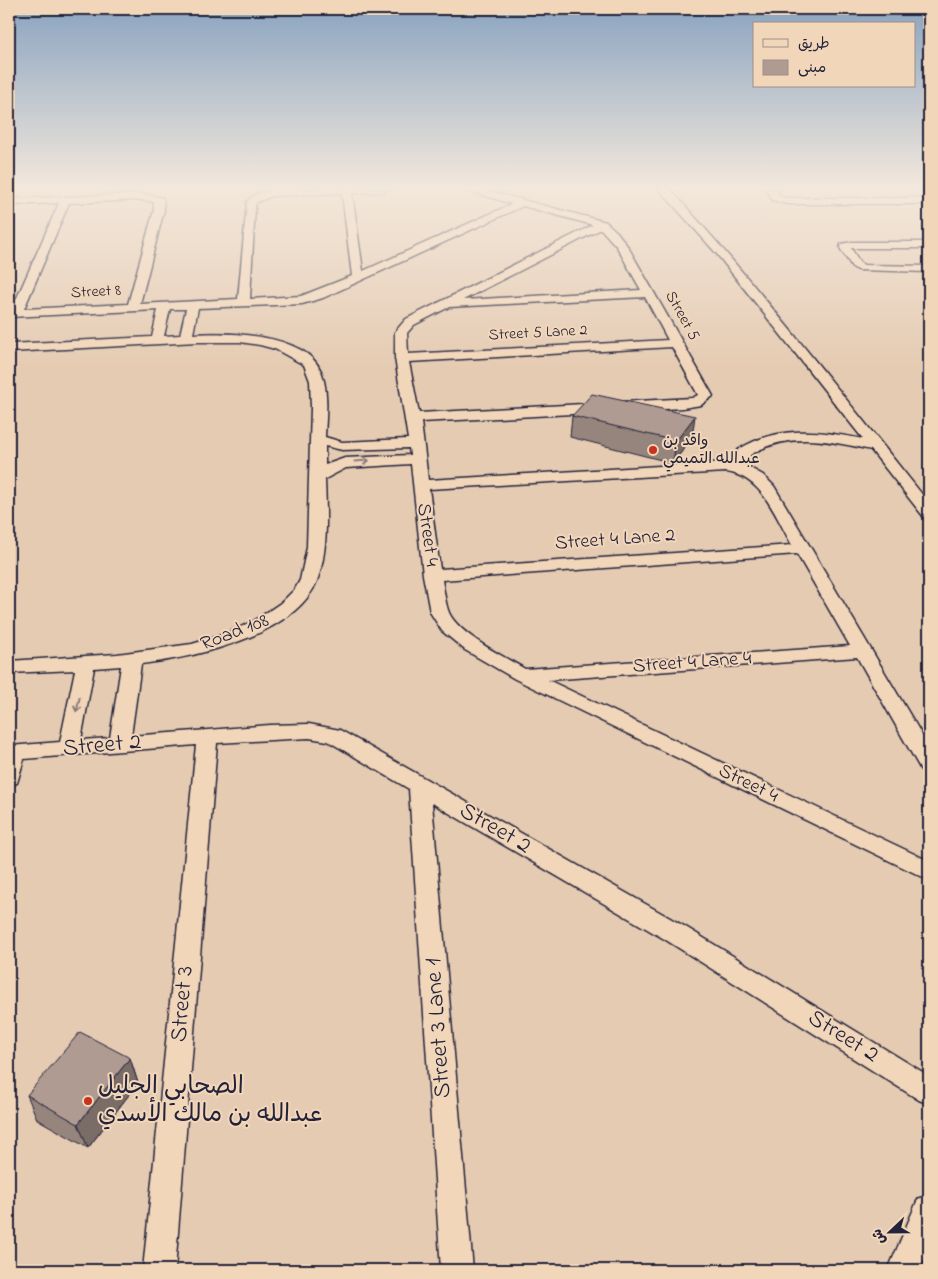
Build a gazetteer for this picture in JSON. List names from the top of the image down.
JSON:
{
  "streets": {
    "street": [
      "Street 8",
      "Street 5",
      "Street 5 Lane 2",
      "Street 4",
      "Street 4 Lane 2",
      "Road 108",
      "Street 4 Lane 4",
      "Street 2",
      "Street 3",
      "Street 3 Lane 1"
    ]
  },
  "crossings": [
    ["Street 5", "Street 5 Lane 2"],
    ["Street 4", "Street 4 Lane 2"],
    ["Street 4", "Street 4 Lane 4"],
    ["Street 2", "Street 3"],
    ["Street 2", "Street 3 Lane 1"]
  ],
  "places": ["واقد بن عبدالله التميمي", "الصحابي الجليل عبدالله بن مالك الأسدي"],
  "legend": ["طريق", "مبنى"],
  "north": "left"
}
